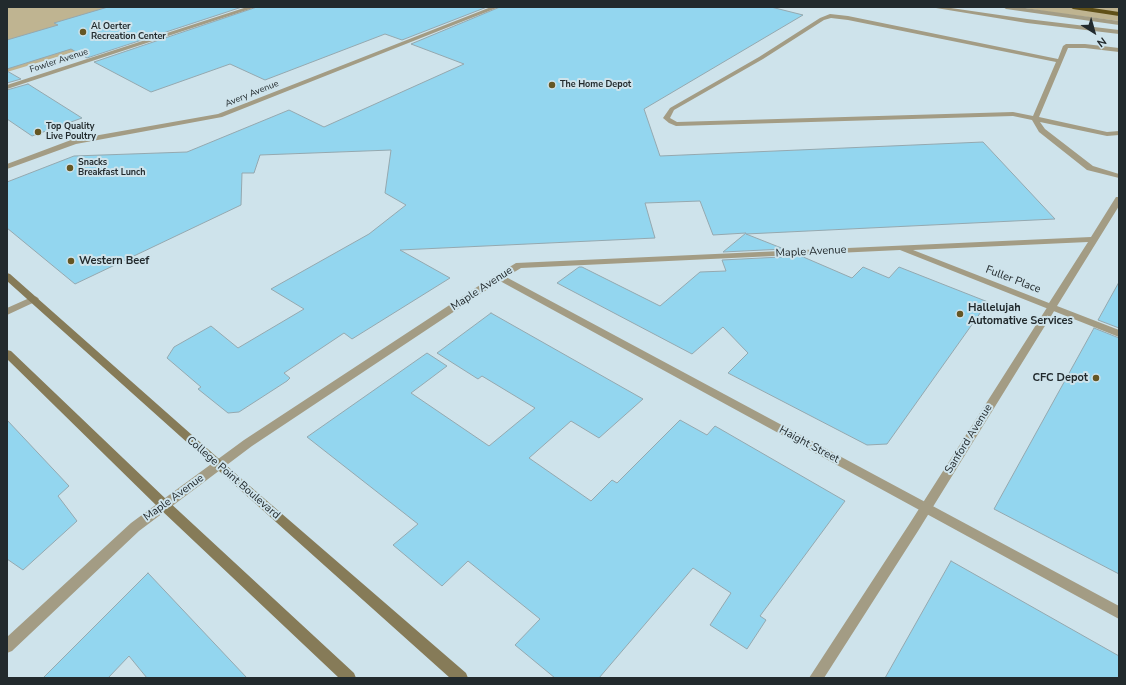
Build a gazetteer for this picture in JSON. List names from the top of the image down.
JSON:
{
  "streets": {
    "main road": ["College Point Boulevard"],
    "street": [
      "Fowler Avenue",
      "Avery Avenue",
      "Maple Avenue",
      "Fuller Place",
      "Sanford Avenue",
      "Haight Street"
    ]
  },
  "crossings": [
    ["Maple Avenue", "Fuller Place"],
    ["Maple Avenue", "Sanford Avenue"],
    ["Maple Avenue", "Haight Street"],
    ["Maple Avenue", "College Point Boulevard"],
    ["Fuller Place", "Sanford Avenue"],
    ["Sanford Avenue", "Haight Street"]
  ],
  "places": [
    "Al Oerter Recreation Center",
    "The Home Depot",
    "Top Quality Live Poultry",
    "Snacks Breakfast Lunch",
    "Western Beef",
    "Hallelujah Automative Services",
    "CFC Depot"
  ],
  "north": "bottom right"
}
